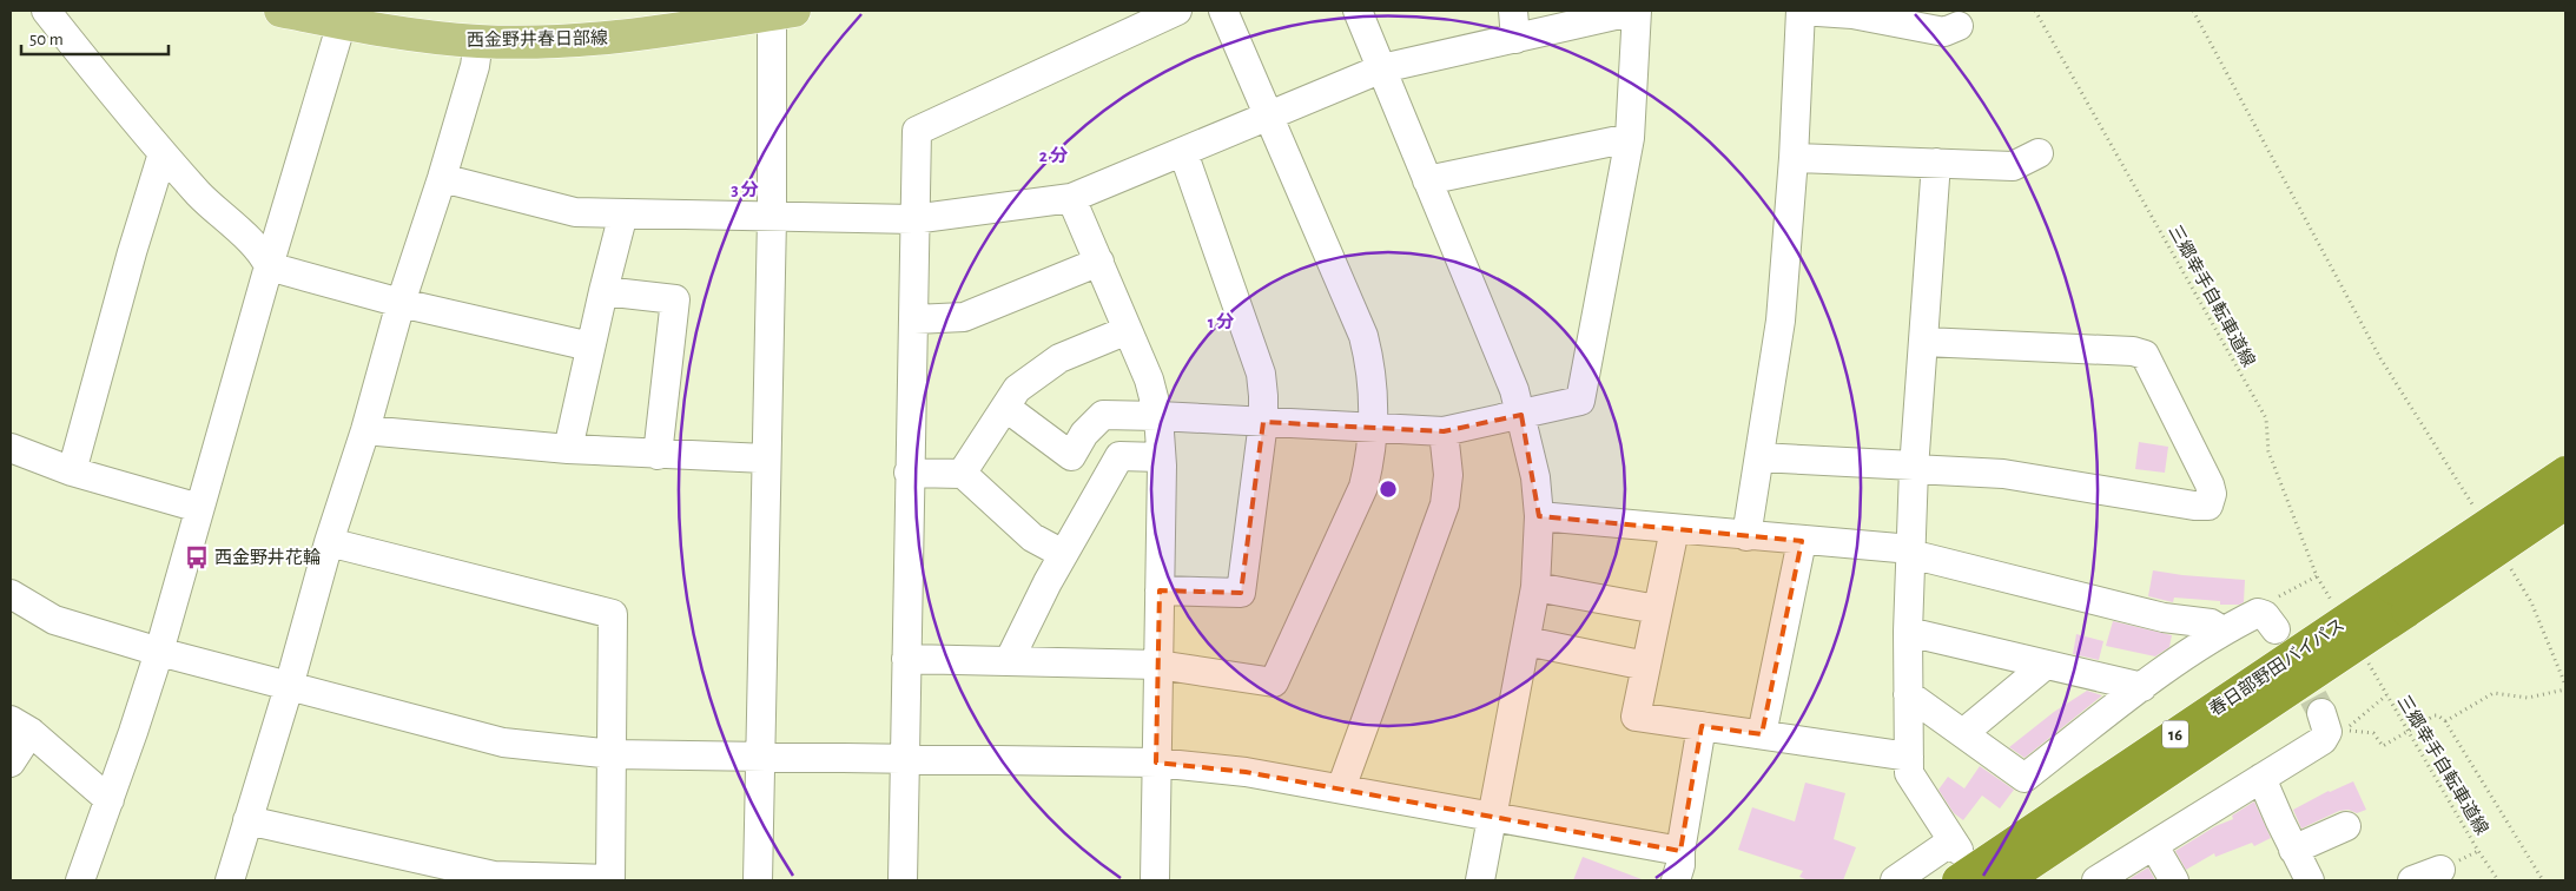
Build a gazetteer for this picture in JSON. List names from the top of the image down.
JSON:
{
  "streets": {
    "highway": ["春日部野田バイパス", "16"],
    "main road": ["西金野井春日部線"],
    "path": ["三郷幸手自転車道線"]
  },
  "places": {
    "bus stop": ["西金野井花輪"]
  },
  "scale_bar": "50 m",
  "rings": ["2 分", "3 分", "1 分"]
}
